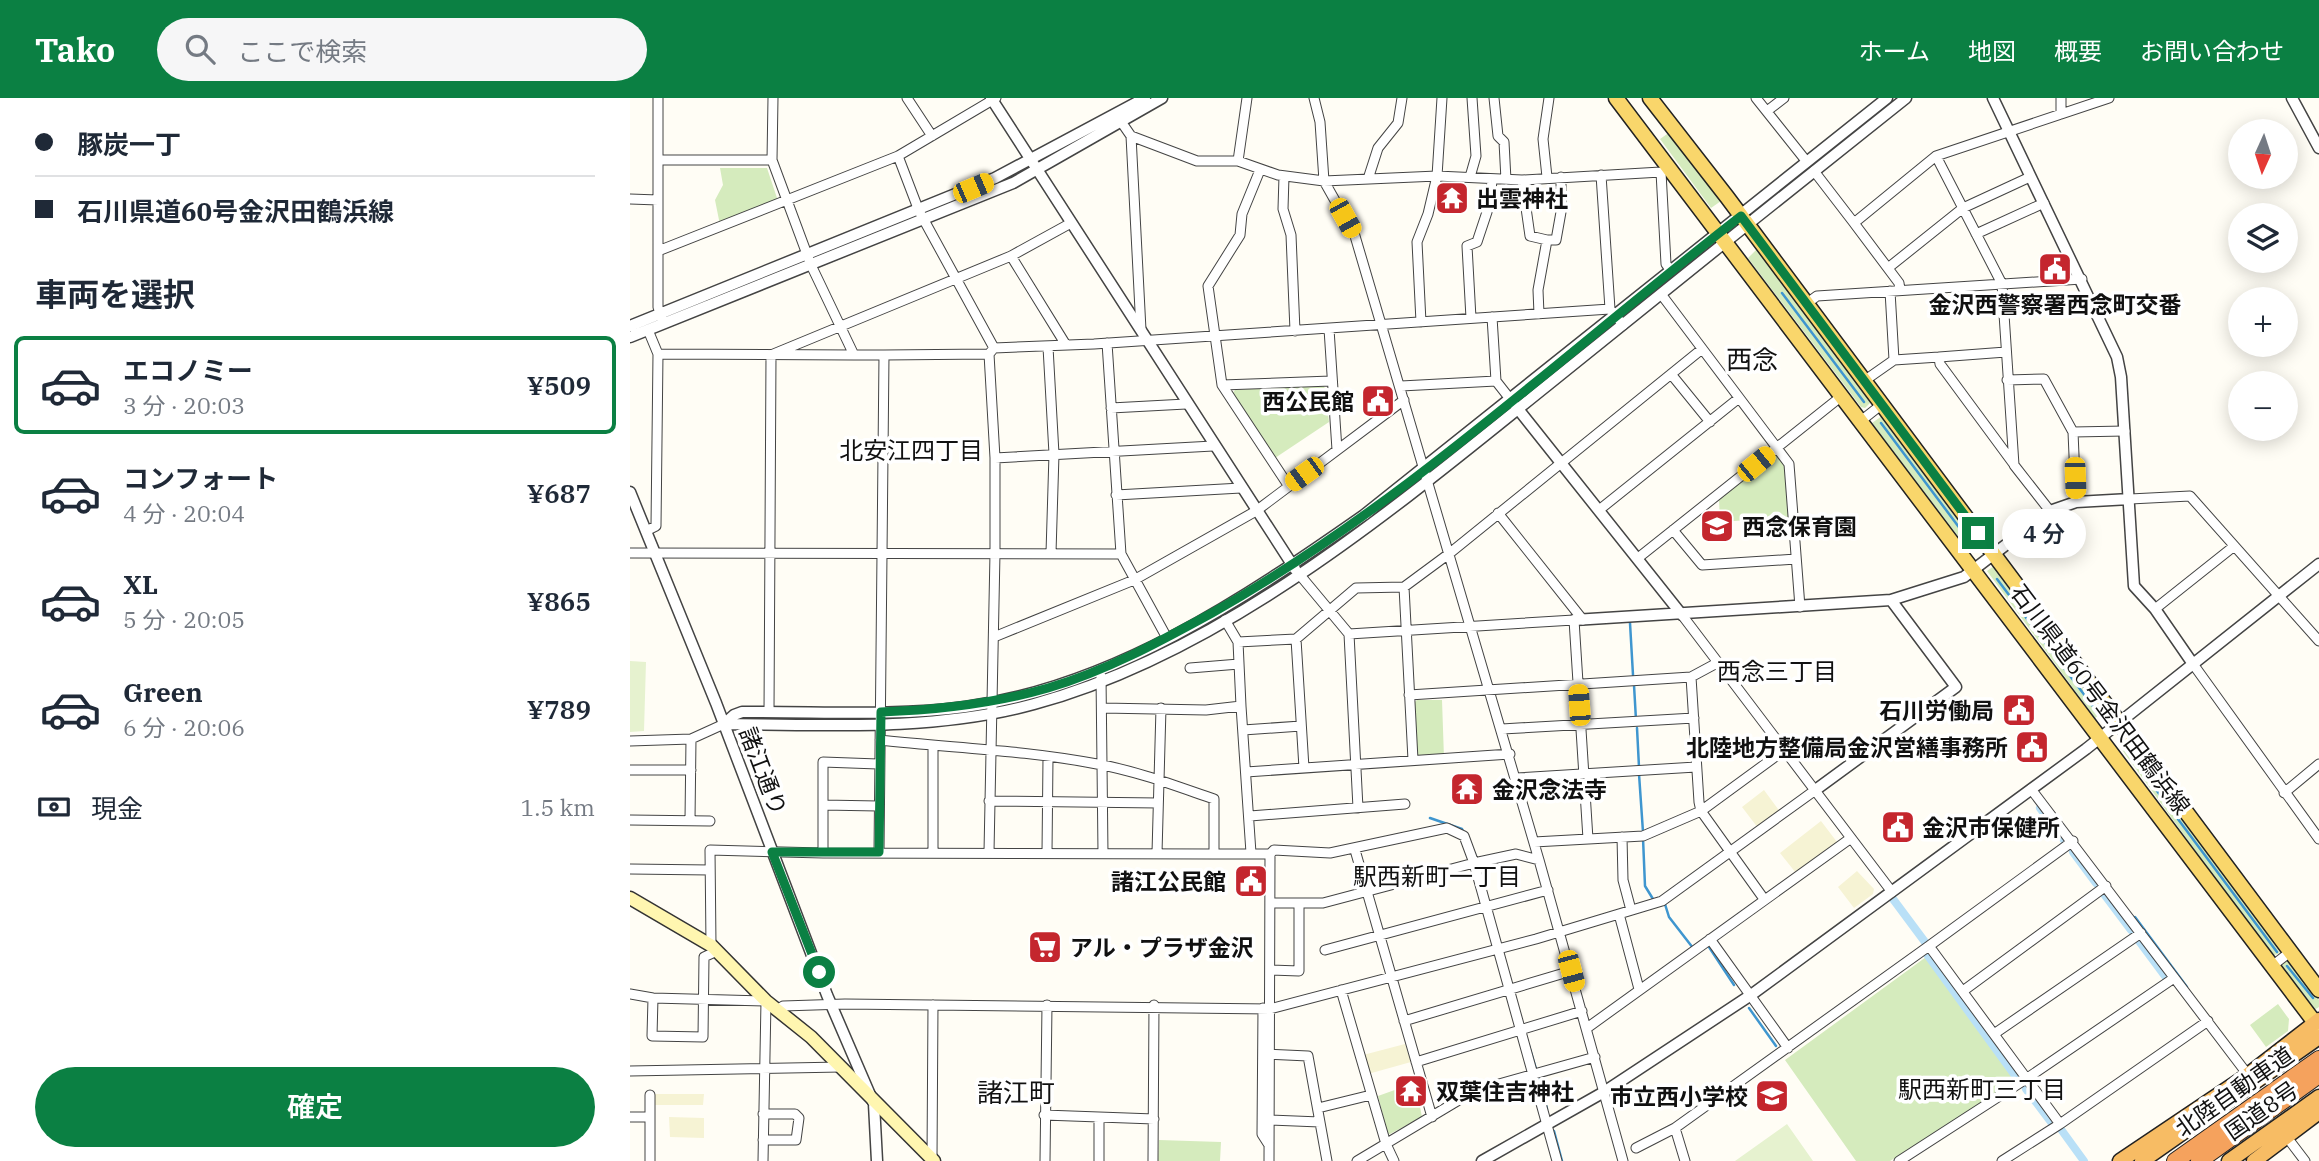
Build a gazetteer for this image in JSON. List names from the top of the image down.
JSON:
{
  "streets": {
    "highway": ["北陸自動車道", "国道8号"],
    "main road": ["石川県道60号金沢田鶴浜線"],
    "street": ["諸江通り"]
  },
  "crossings": [
    ["石川県道60号金沢田鶴浜線", "国道8号"]
  ],
  "districts": [
    "西念",
    "北安江四丁目",
    "西念三丁目",
    "駅西新町一丁目",
    "駅西新町三丁目",
    "諸江町"
  ],
  "places": {
    "temple": ["出雲神社", "金沢念法寺", "双葉住吉神社"],
    "public building": [
      "金沢西警察署西念町交番",
      "西公民館",
      "石川労働局",
      "北陸地方整備局金沢営繕事務所",
      "金沢市保健所",
      "諸江公民館"
    ],
    "school or university": ["西念保育園", "市立西小学校"],
    "supermarket": ["アル・プラザ金沢"]
  },
  "north": "bottom",
  "page": {
    "header": "Tako",
    "search": "ここで検索",
    "nav": [
      "ホーム",
      "地図",
      "概要",
      "お問い合わせ"
    ],
    "banner": ["豚炭一丁", "石川県道60号金沢田鶴浜線"],
    "map_buttons": ["+", "−"],
    "heading": "車両を選択",
    "list": [
      {
        "name": "エコノミー",
        "note": "3 分 · 20:03",
        "value": "¥509"
      },
      {
        "name": "コンフォート",
        "note": "4 分 · 20:04",
        "value": "¥687"
      },
      {
        "name": "XL",
        "note": "5 分 · 20:05",
        "value": "¥865"
      },
      {
        "name": "Green",
        "note": "6 分 · 20:06",
        "value": "¥789"
      }
    ],
    "bubble": "4 分",
    "pay": ["現金", "1.5 km"],
    "buttons": "確定"
  }
}
